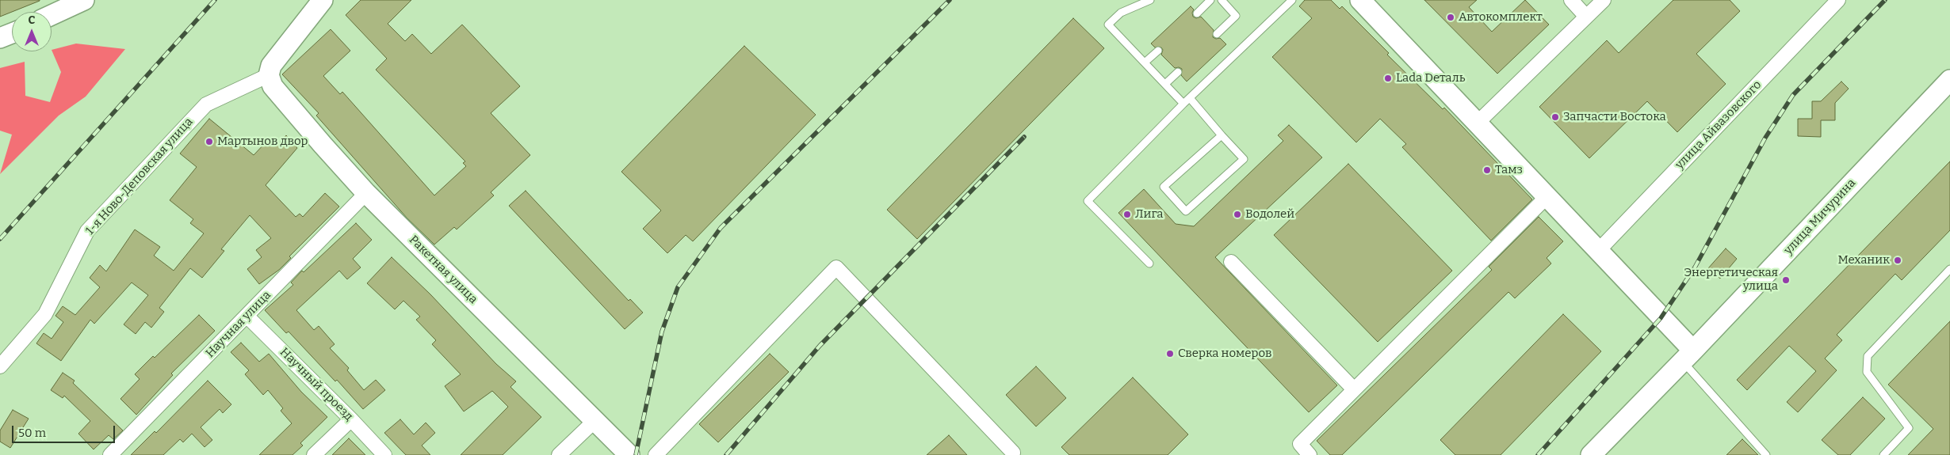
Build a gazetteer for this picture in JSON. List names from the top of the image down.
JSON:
{
  "streets": {
    "street": [
      "улица Айвазовского",
      "1-я Ново-Деповская улица",
      "улица Мичурина",
      "Ракетная улица",
      "Научная улица",
      "Научный проезд"
    ]
  },
  "crossings": [
    ["1-я Ново-Деповская улица", "Ракетная улица"],
    ["Ракетная улица", "Научная улица"],
    ["Научная улица", "Научный проезд"]
  ],
  "places": [
    "Автокомплект",
    "Lada Dеталь",
    "Запчасти Востока",
    "Мартынов двор",
    "Тамз",
    "Лига",
    "Водолей",
    "Механик",
    "Энергетическая улица",
    "Сверка номеров"
  ],
  "scale_bar": "50 m",
  "north": "top"
}
